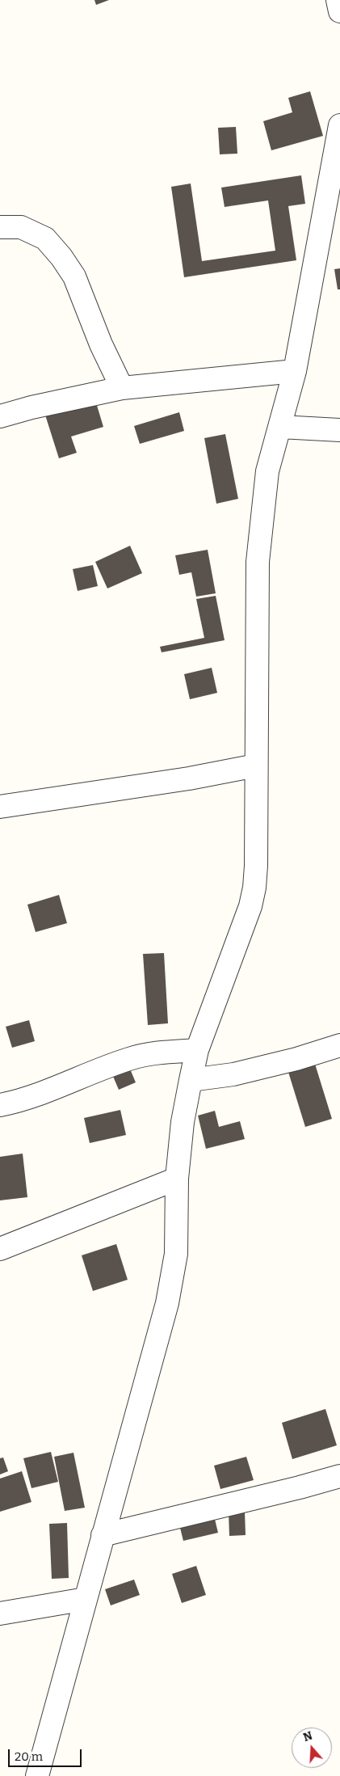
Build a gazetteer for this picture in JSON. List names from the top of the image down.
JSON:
{
  "scale_bar": "20 m",
  "north": "top"
}
